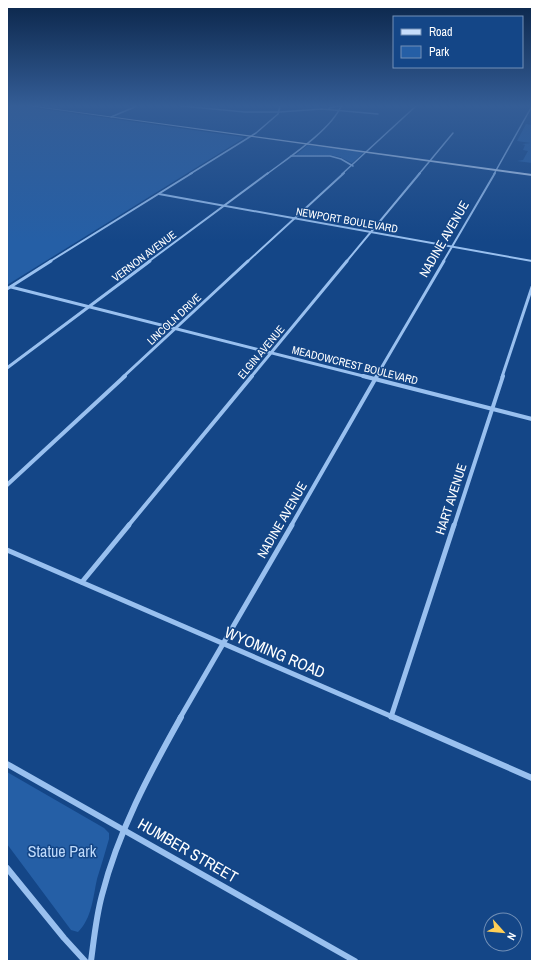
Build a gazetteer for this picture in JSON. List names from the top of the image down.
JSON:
{
  "streets": {
    "street": [
      "NEWPORT BOULEVARD",
      "NADINE AVENUE",
      "VERNON AVENUE",
      "LINCOLN DRIVE",
      "ELGIN AVENUE",
      "MEADOWCREST BOULEVARD",
      "HART AVENUE",
      "WYOMING ROAD",
      "HUMBER STREET"
    ]
  },
  "crossings": [
    ["NEWPORT BOULEVARD", "NADINE AVENUE"],
    ["NEWPORT BOULEVARD", "VERNON AVENUE"],
    ["NEWPORT BOULEVARD", "LINCOLN DRIVE"],
    ["NEWPORT BOULEVARD", "ELGIN AVENUE"],
    ["NADINE AVENUE", "MEADOWCREST BOULEVARD"],
    ["NADINE AVENUE", "WYOMING ROAD"],
    ["NADINE AVENUE", "HUMBER STREET"],
    ["VERNON AVENUE", "MEADOWCREST BOULEVARD"],
    ["LINCOLN DRIVE", "MEADOWCREST BOULEVARD"],
    ["ELGIN AVENUE", "MEADOWCREST BOULEVARD"],
    ["ELGIN AVENUE", "WYOMING ROAD"],
    ["MEADOWCREST BOULEVARD", "HART AVENUE"],
    ["HART AVENUE", "WYOMING ROAD"]
  ],
  "parks": ["Statue Park"],
  "legend": ["Road", "Park"],
  "north": "bottom right"
}
